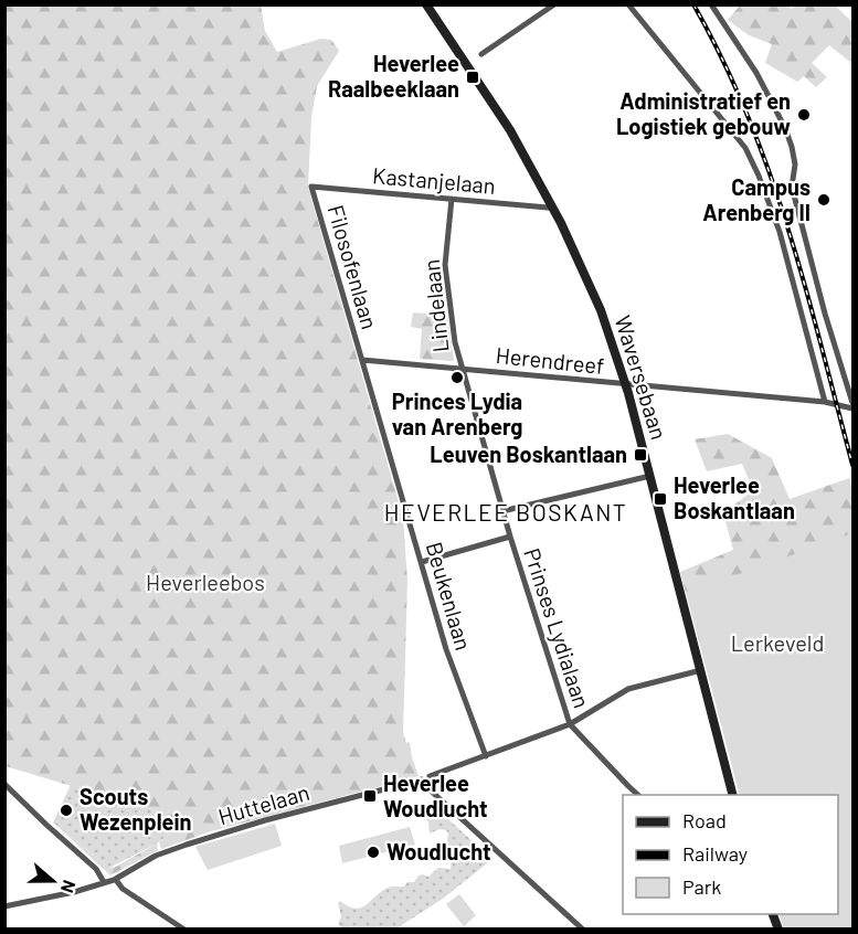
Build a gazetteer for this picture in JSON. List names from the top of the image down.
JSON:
{
  "streets": {
    "street": [
      "Kastanjelaan",
      "Filosofenlaan",
      "Lindelaan",
      "Herendreef",
      "Waversebaan",
      "Beukenlaan",
      "Prinses Lydialaan",
      "Huttelaan"
    ]
  },
  "crossings": [
    ["Kastanjelaan", "Filosofenlaan"],
    ["Kastanjelaan", "Lindelaan"],
    ["Kastanjelaan", "Waversebaan"],
    ["Filosofenlaan", "Herendreef"],
    ["Filosofenlaan", "Beukenlaan"],
    ["Lindelaan", "Herendreef"],
    ["Lindelaan", "Prinses Lydialaan"],
    ["Herendreef", "Waversebaan"],
    ["Herendreef", "Beukenlaan"],
    ["Herendreef", "Prinses Lydialaan"]
  ],
  "districts": ["HEVERLEE BOSKANT"],
  "parks": ["Heverleebos", "Lerkeveld"],
  "places": {
    "transit": [
      "Heverlee Raalbeeklaan",
      "Leuven Boskantlaan",
      "Heverlee Boskantlaan",
      "Heverlee Woudlucht"
    ],
    "other": [
      "Administratief en Logistiek gebouw",
      "Campus Arenberg II",
      "Princes Lydia van Arenberg",
      "Scouts Wezenplein",
      "Woudlucht"
    ]
  },
  "legend": ["Road", "Railway", "Park"],
  "north": "right"
}
